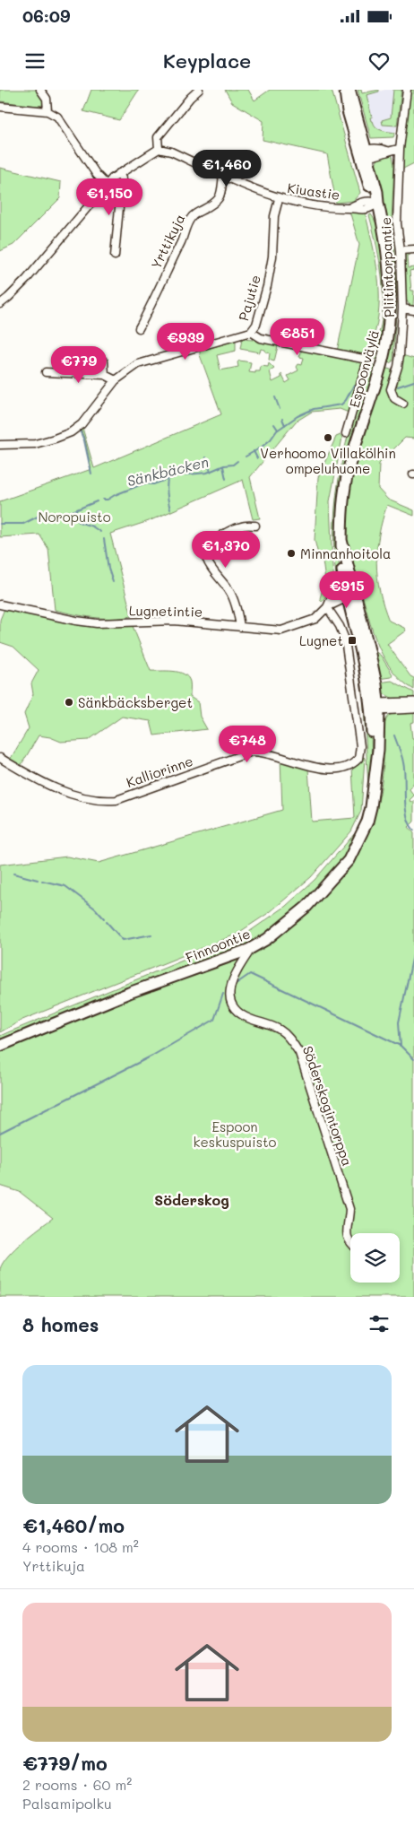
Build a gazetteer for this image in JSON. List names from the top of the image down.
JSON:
{
  "streets": {
    "main road": ["Espoonväylä", "Finnoontie"],
    "street": [
      "Kiuastie",
      "Yrttikuja",
      "Pliitintorpantie",
      "Pajutie",
      "Lugnetintie",
      "Kalliorinne",
      "Söderskogintorppa"
    ]
  },
  "crossings": [
    ["Kiuastie", "Yrttikuja"],
    ["Kiuastie", "Pajutie"],
    ["Kiuastie", "Espoonväylä"],
    ["Espoonväylä", "Lugnetintie"],
    ["Espoonväylä", "Finnoontie"],
    ["Lugnetintie", "Kalliorinne"],
    ["Finnoontie", "Söderskogintorppa"]
  ],
  "districts": ["Söderskog"],
  "water": ["Sänkbäcken"],
  "parks": ["Noropuisto", "Espoon keskuspuisto"],
  "places": {
    "other": ["Verhoomo Villakölhin ompeluhuone", "Minnanhoitola", "Sänkbäcksberget"],
    "transit": ["Lugnet"]
  },
  "page": {
    "status": "06:09",
    "header": "Keyplace",
    "price": [
      "€1,460",
      "€1,150",
      "€851",
      "€939",
      "€779",
      "€1,370",
      "€915",
      "€748"
    ],
    "heading": "8 homes",
    "list": [
      {
        "name": "€1,460/mo",
        "note": "4 rooms · 108 m² · Yrttikuja"
      },
      {
        "name": "€779/mo",
        "note": "2 rooms · 60 m² · Palsamipolku"
      }
    ]
  }
}
